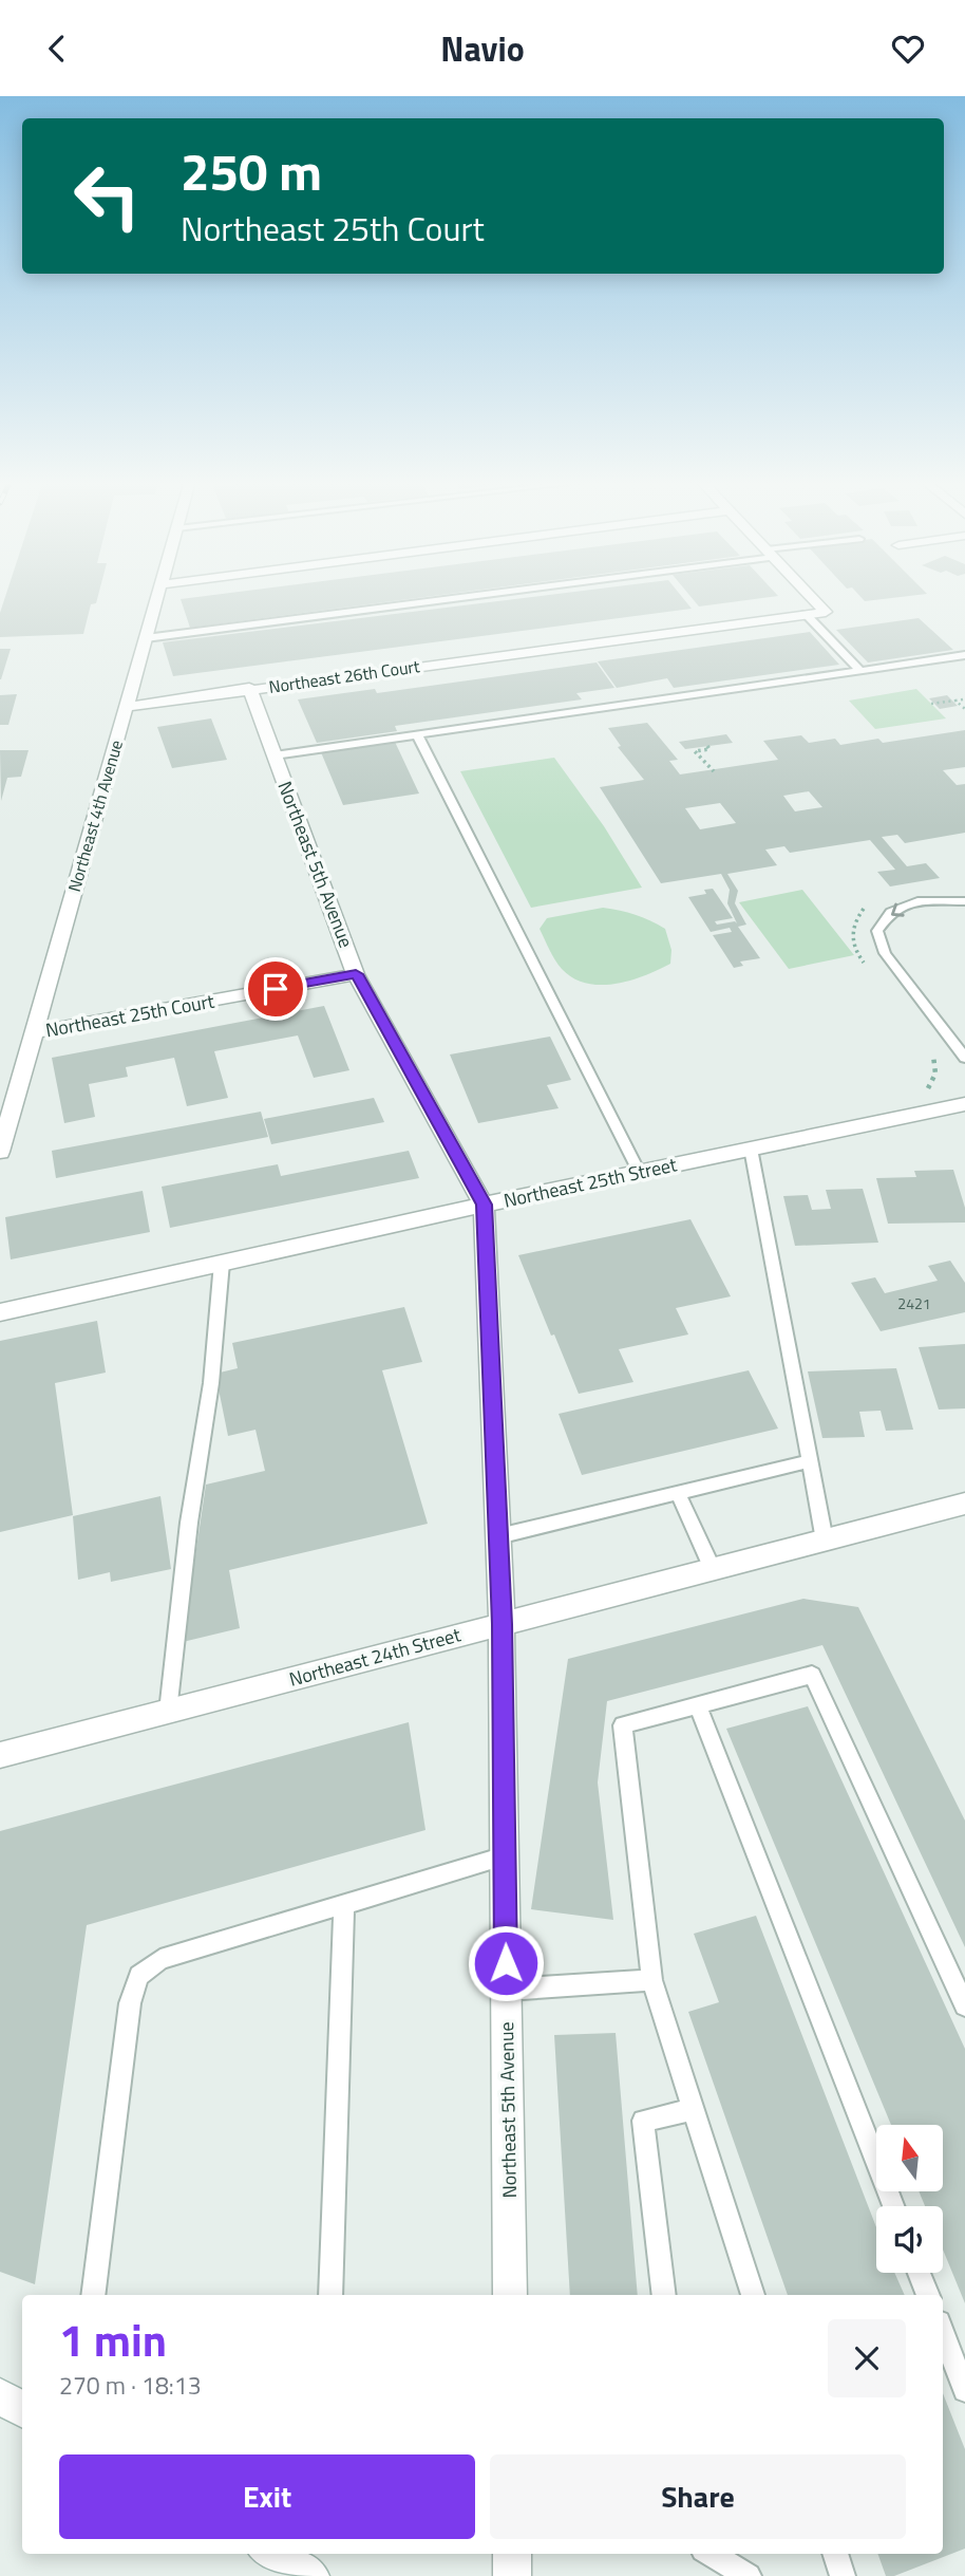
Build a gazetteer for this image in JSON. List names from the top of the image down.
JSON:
{
  "streets": {
    "street": [
      "Northeast 26th Court",
      "Northeast 4th Avenue",
      "Northeast 5th Avenue",
      "Northeast 25th Court",
      "Northeast 25th Street",
      "Northeast 24th Street"
    ]
  },
  "crossings": [
    ["Northeast 26th Court", "Northeast 4th Avenue"],
    ["Northeast 26th Court", "Northeast 5th Avenue"],
    ["Northeast 4th Avenue", "Northeast 25th Court"],
    ["Northeast 5th Avenue", "Northeast 25th Court"],
    ["Northeast 5th Avenue", "Northeast 25th Street"],
    ["Northeast 5th Avenue", "Northeast 24th Street"]
  ],
  "house_numbers": ["2421"],
  "north": "top",
  "page": {
    "header": "Navio",
    "turn": ["250 m", "Northeast 25th Court"],
    "heading": ["1 min", "270 m · 18:13"],
    "buttons": ["Exit", "Share"]
  }
}
